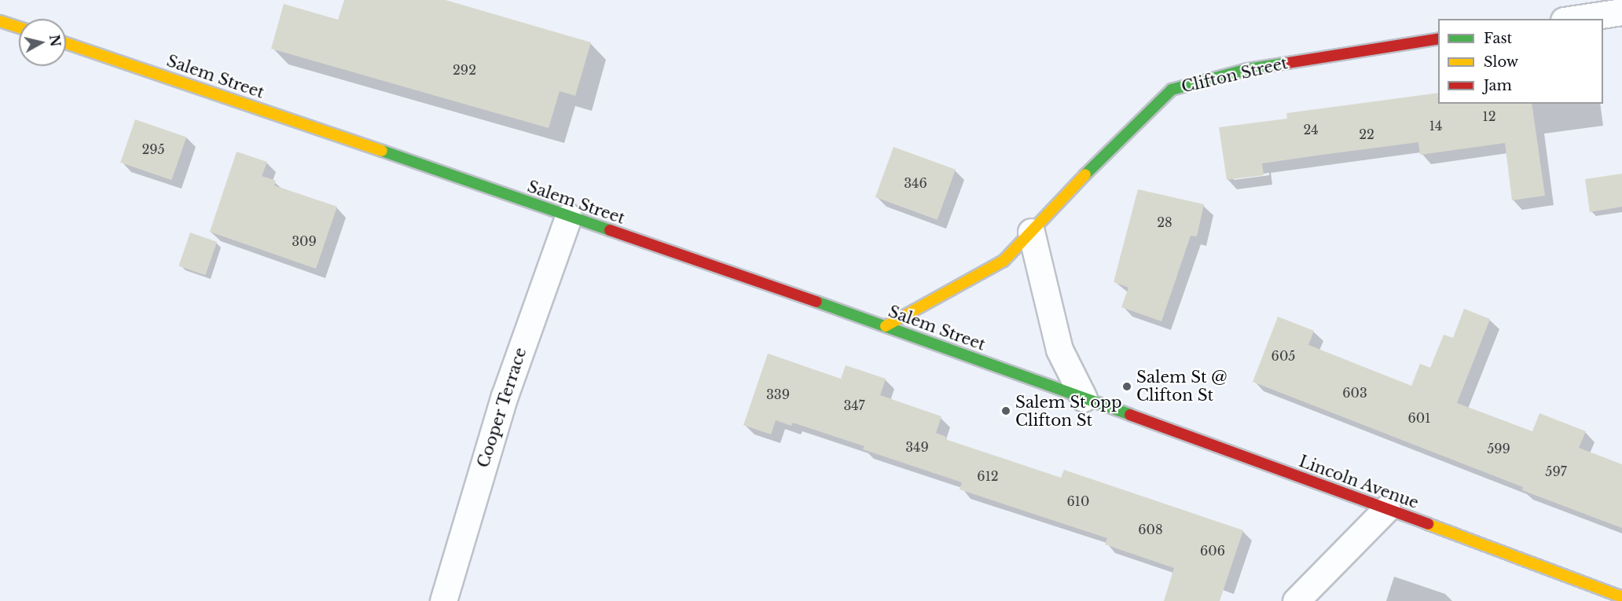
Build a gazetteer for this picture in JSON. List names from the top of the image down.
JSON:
{
  "streets": {
    "main road": ["Clifton Street", "Salem Street", "Lincoln Avenue"],
    "street": ["Cooper Terrace"]
  },
  "crossings": [
    ["Clifton Street", "Salem Street"],
    ["Salem Street", "Cooper Terrace"],
    ["Salem Street", "Lincoln Avenue"]
  ],
  "places": ["Salem St @ Clifton St", "Salem St opp Clifton St"],
  "house_numbers": [
    "292",
    "12",
    "14",
    "24",
    "22",
    "295",
    "346",
    "28",
    "309",
    "605",
    "603",
    "339",
    "347",
    "601",
    "349",
    "599",
    "597",
    "612",
    "610",
    "608",
    "606"
  ],
  "legend": ["Fast", "Slow", "Jam"],
  "north": "right"
}
